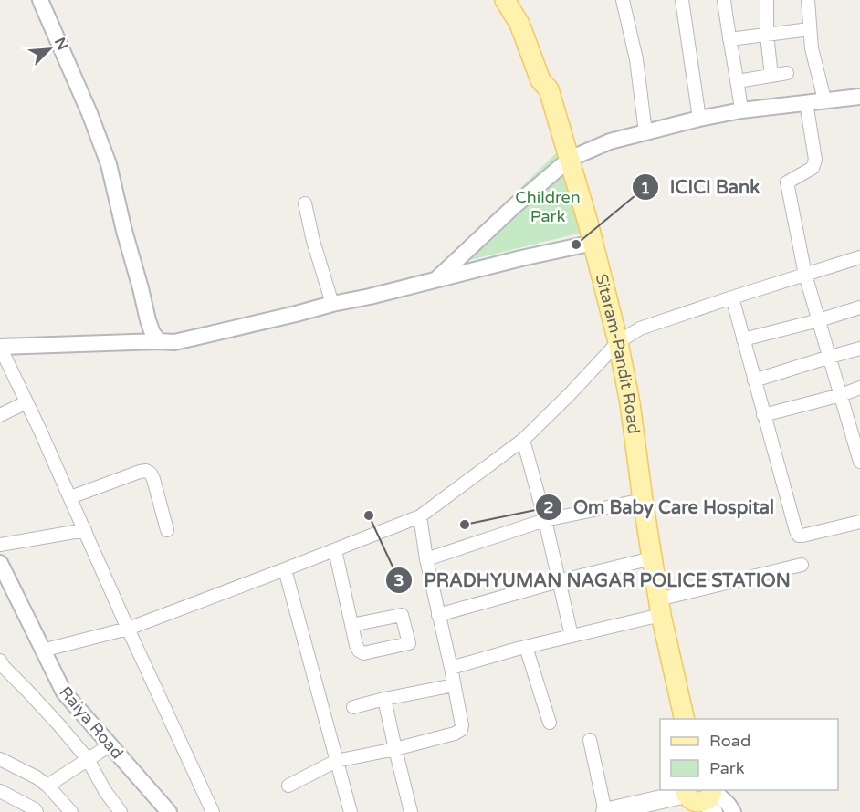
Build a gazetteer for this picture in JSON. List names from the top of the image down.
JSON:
{
  "streets": {
    "main road": ["Sitaram-Pandit Road"],
    "street": ["Raiya Road"]
  },
  "parks": ["Children Park"],
  "places": ["ICICI Bank", "PRADHYUMAN NAGAR POLICE STATION", "Om Baby Care Hospital"],
  "legend": ["Road", "Park"],
  "north": "top right"
}
